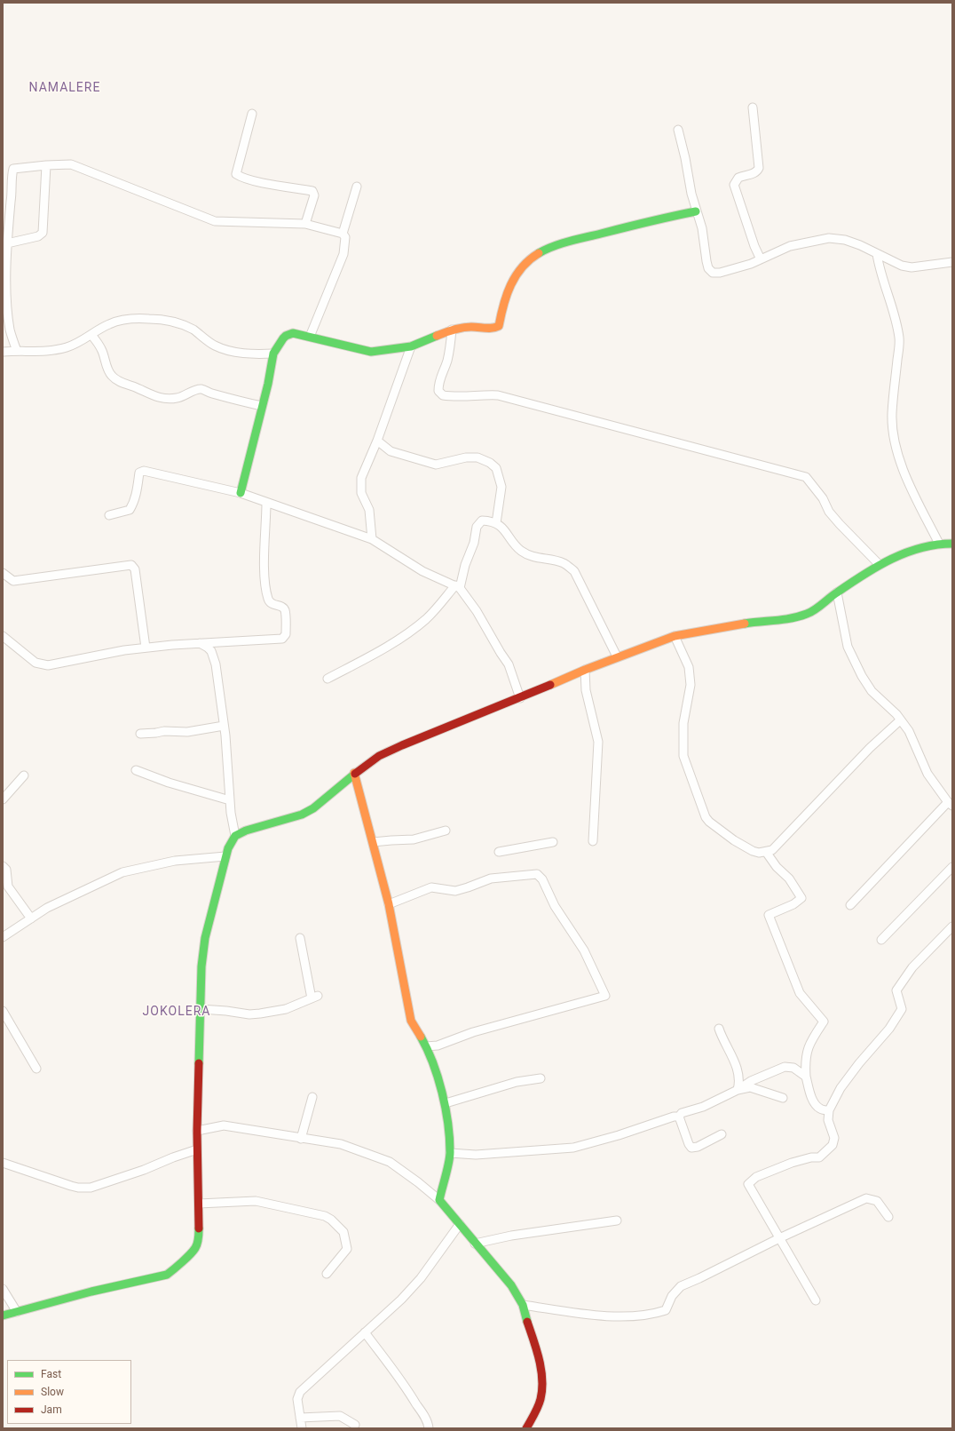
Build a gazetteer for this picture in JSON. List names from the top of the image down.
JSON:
{
  "districts": ["NAMALERE", "JOKOLERA"],
  "legend": ["Fast", "Slow", "Jam"]
}
